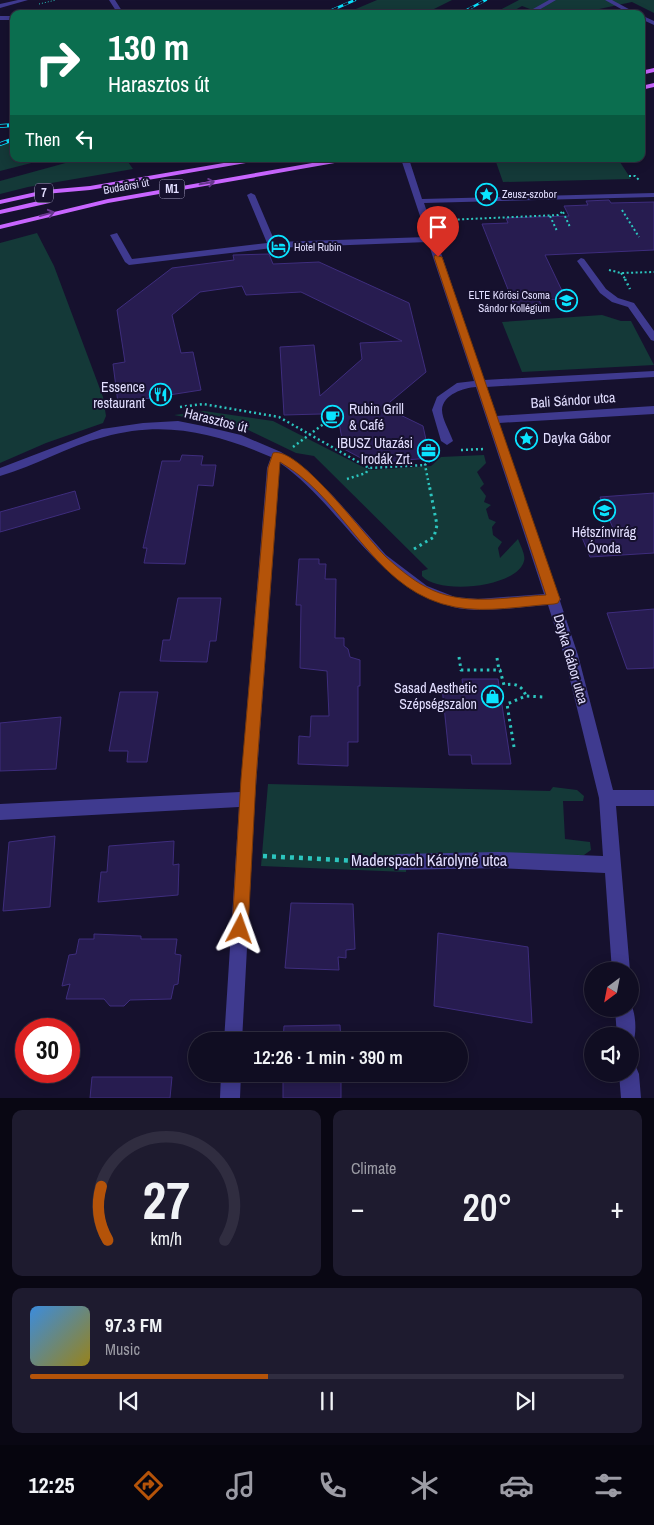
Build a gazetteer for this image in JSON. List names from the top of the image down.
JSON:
{
  "streets": {
    "main road": ["Budaörsi út", "M1", "7"],
    "street": [
      "Bali Sándor utca",
      "Harasztos út",
      "Dayka Gábor utca",
      "Maderspach Károlyné utca"
    ]
  },
  "crossings": [
    ["Bali Sándor utca", "Dayka Gábor utca"],
    ["Harasztos út", "Dayka Gábor utca"],
    ["Dayka Gábor utca", "Maderspach Károlyné utca"]
  ],
  "places": {
    "place": ["Zeusz-szobor", "Dayka Gábor"],
    "hotel": ["Hotel Rubin"],
    "school or university": ["ELTE Kőrösi Csoma Sándor Kollégium", "Hétszínvirág Óvoda"],
    "restaurant": ["Essence restaurant"],
    "cafe": ["Rubin Grill & Café"],
    "office": ["IBUSZ Utazási Irodák Zrt."],
    "shop": ["Sasad Aesthetic Szépségszalon"]
  },
  "north": "bottom left",
  "page": {
    "turn": ["130 m", "Harasztos út"],
    "then": "Then",
    "limit": "30",
    "trip": "12:26 · 1 min · 390 m",
    "tile": "Climate",
    "heat": ["−", "20°", "+"],
    "song": ["97.3 FM", "Music"],
    "tabs": "12:25",
    "gauge": ["27", "km/h"]
  }
}
